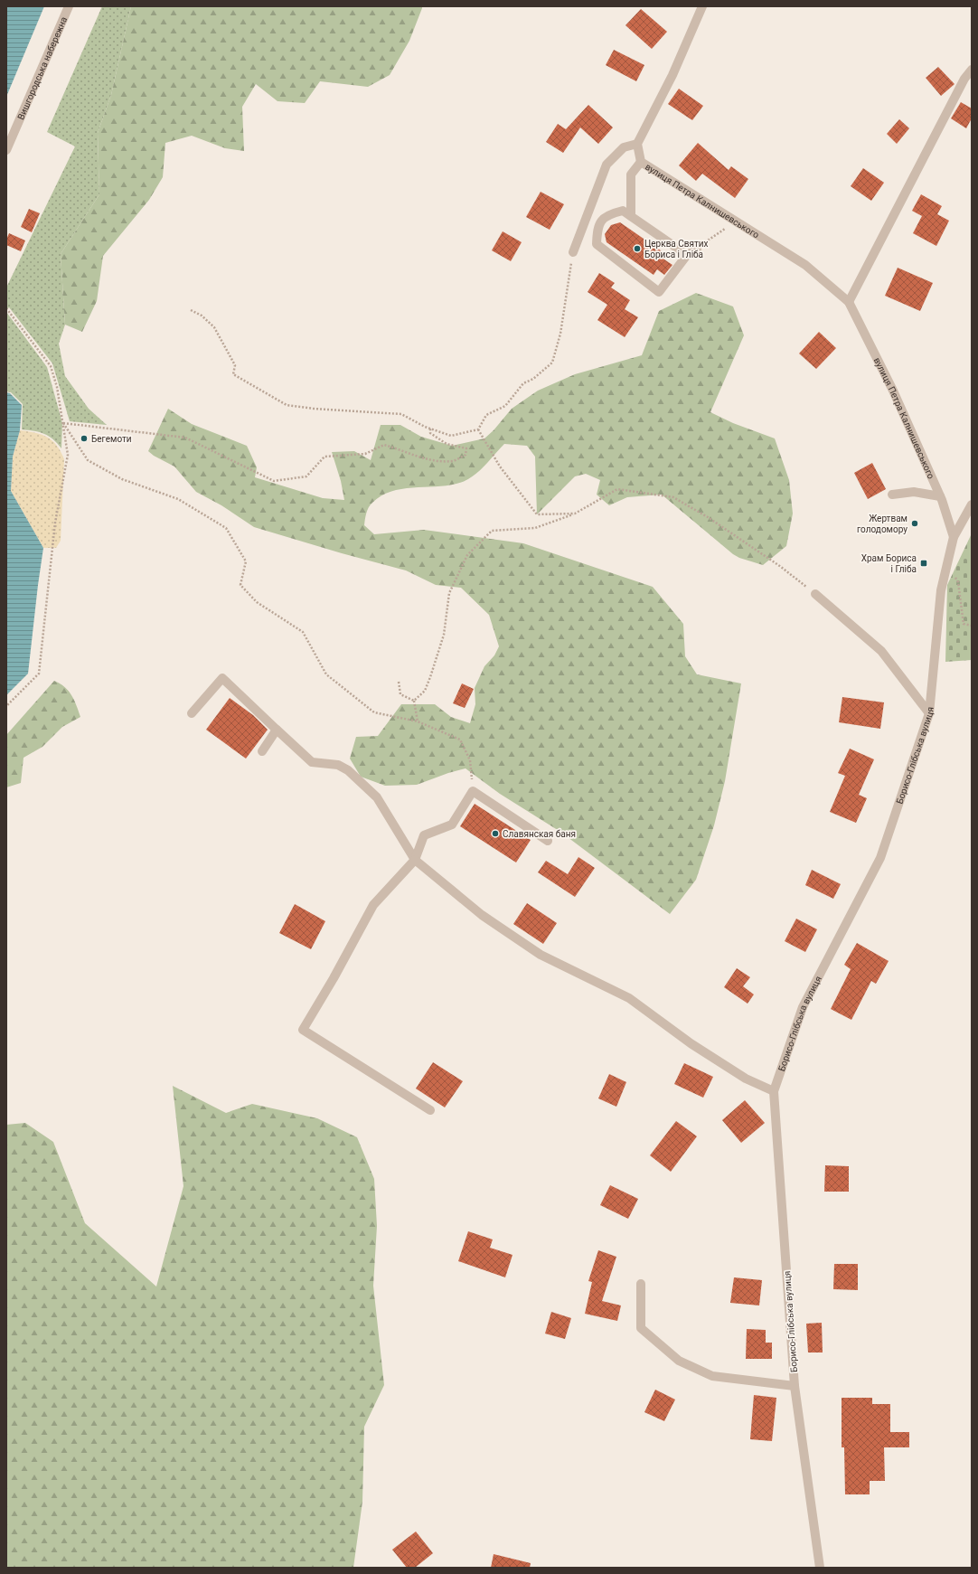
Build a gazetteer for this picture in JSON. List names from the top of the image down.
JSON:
{
  "streets": {
    "street": ["Вишгородська набережна", "вулиця Петра Калнишевського", "Борисо-Глібська вулиця"]
  },
  "crossings": [
    ["вулиця Петра Калнишевського", "Борисо-Глібська вулиця"]
  ],
  "places": {
    "other": [
      "Церква Святих Бориса і Гліба",
      "Бегемоти",
      "Жертвам голодомору",
      "Славянская баня"
    ],
    "transit": ["Храм Бориса і Гліба"]
  }
}
